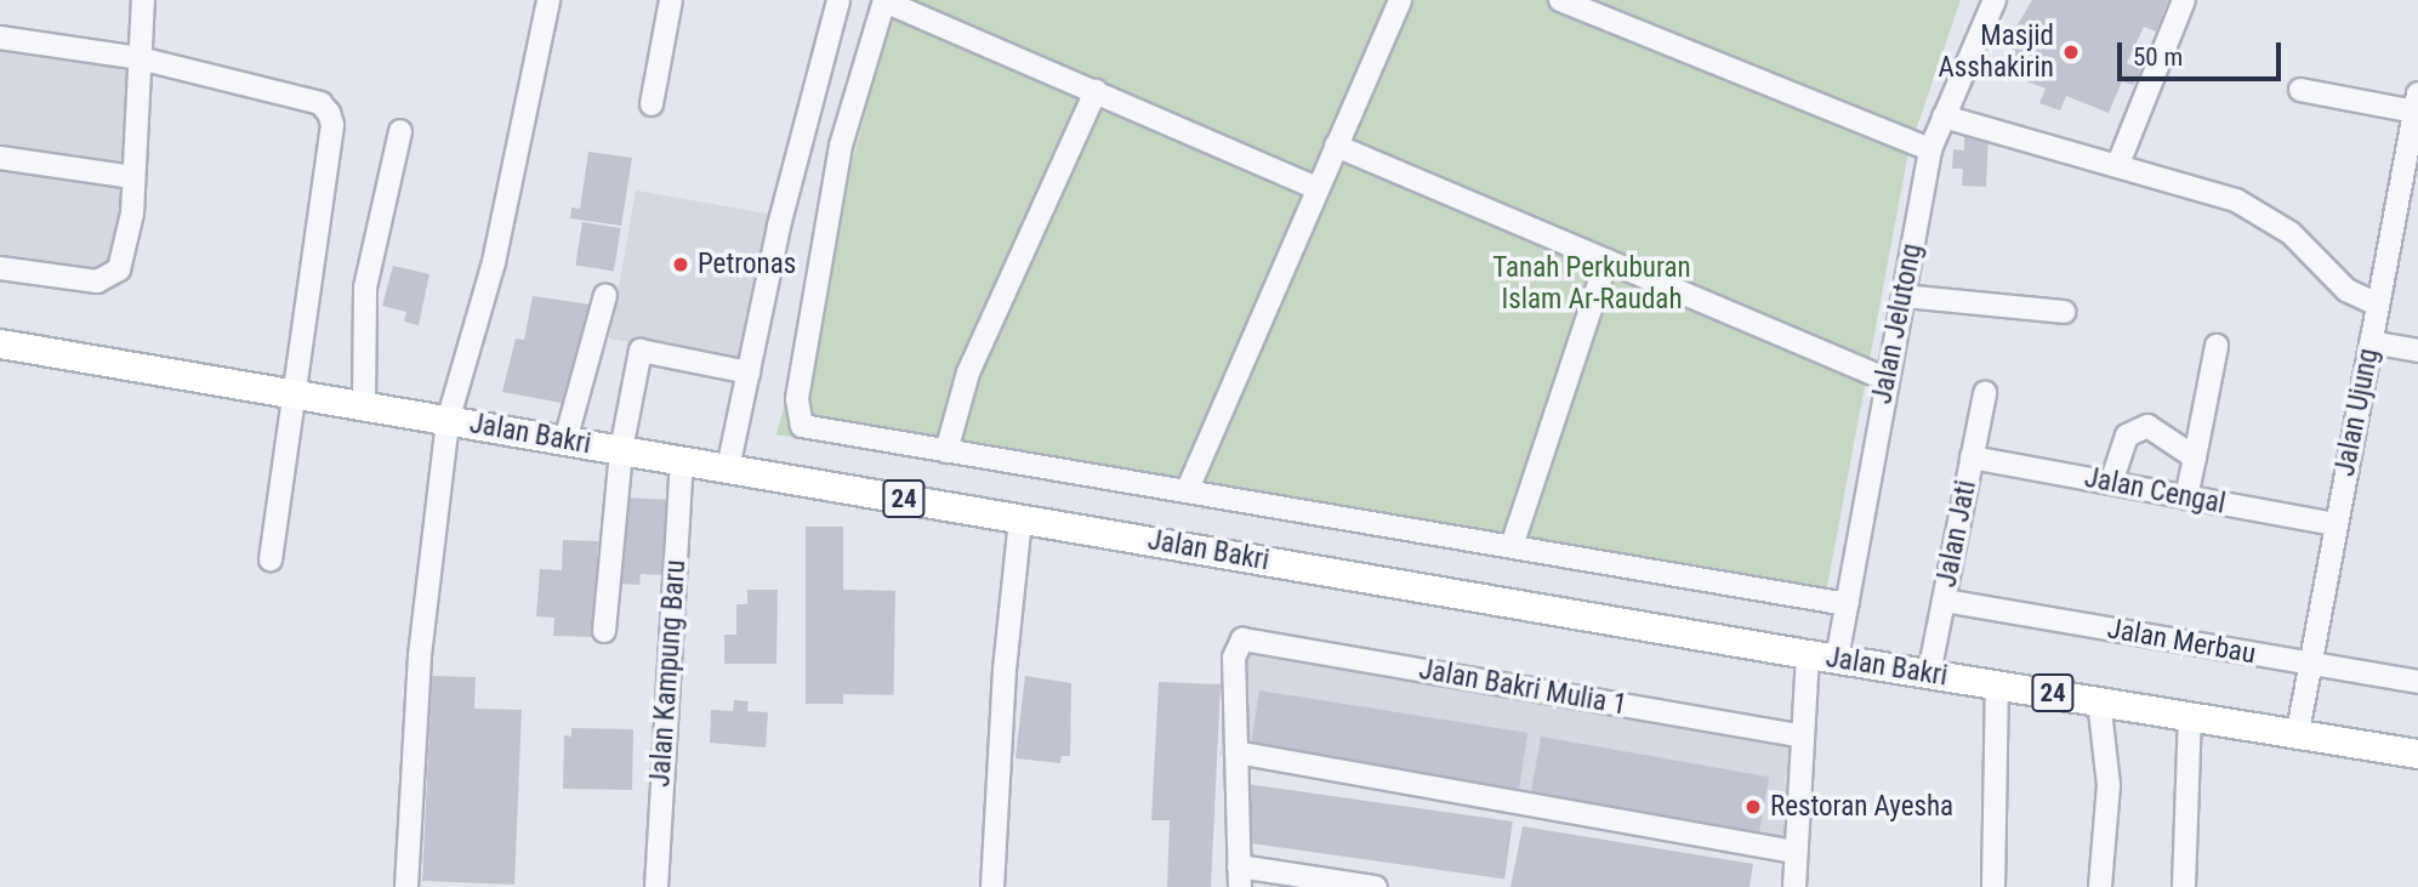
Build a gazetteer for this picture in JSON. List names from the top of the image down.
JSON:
{
  "streets": {
    "main road": ["Jalan Bakri", "24"],
    "street": [
      "Jalan Jelutong",
      "Jalan Ujung",
      "Jalan Cengal",
      "Jalan Jati",
      "Jalan Merbau",
      "Jalan Kampung Baru",
      "Jalan Bakri Mulia 1"
    ]
  },
  "crossings": [
    ["Jalan Jelutong", "Jalan Bakri"],
    ["Jalan Ujung", "Jalan Bakri"],
    ["Jalan Ujung", "Jalan Cengal"],
    ["Jalan Ujung", "Jalan Merbau"],
    ["Jalan Bakri", "Jalan Jati"],
    ["Jalan Bakri", "Jalan Kampung Baru"],
    ["Jalan Cengal", "Jalan Jati"],
    ["Jalan Jati", "Jalan Merbau"]
  ],
  "parks": ["Tanah Perkuburan Islam Ar-Raudah"],
  "places": ["Masjid Asshakirin", "Petronas", "Restoran Ayesha"],
  "scale_bar": "50 m"
}
